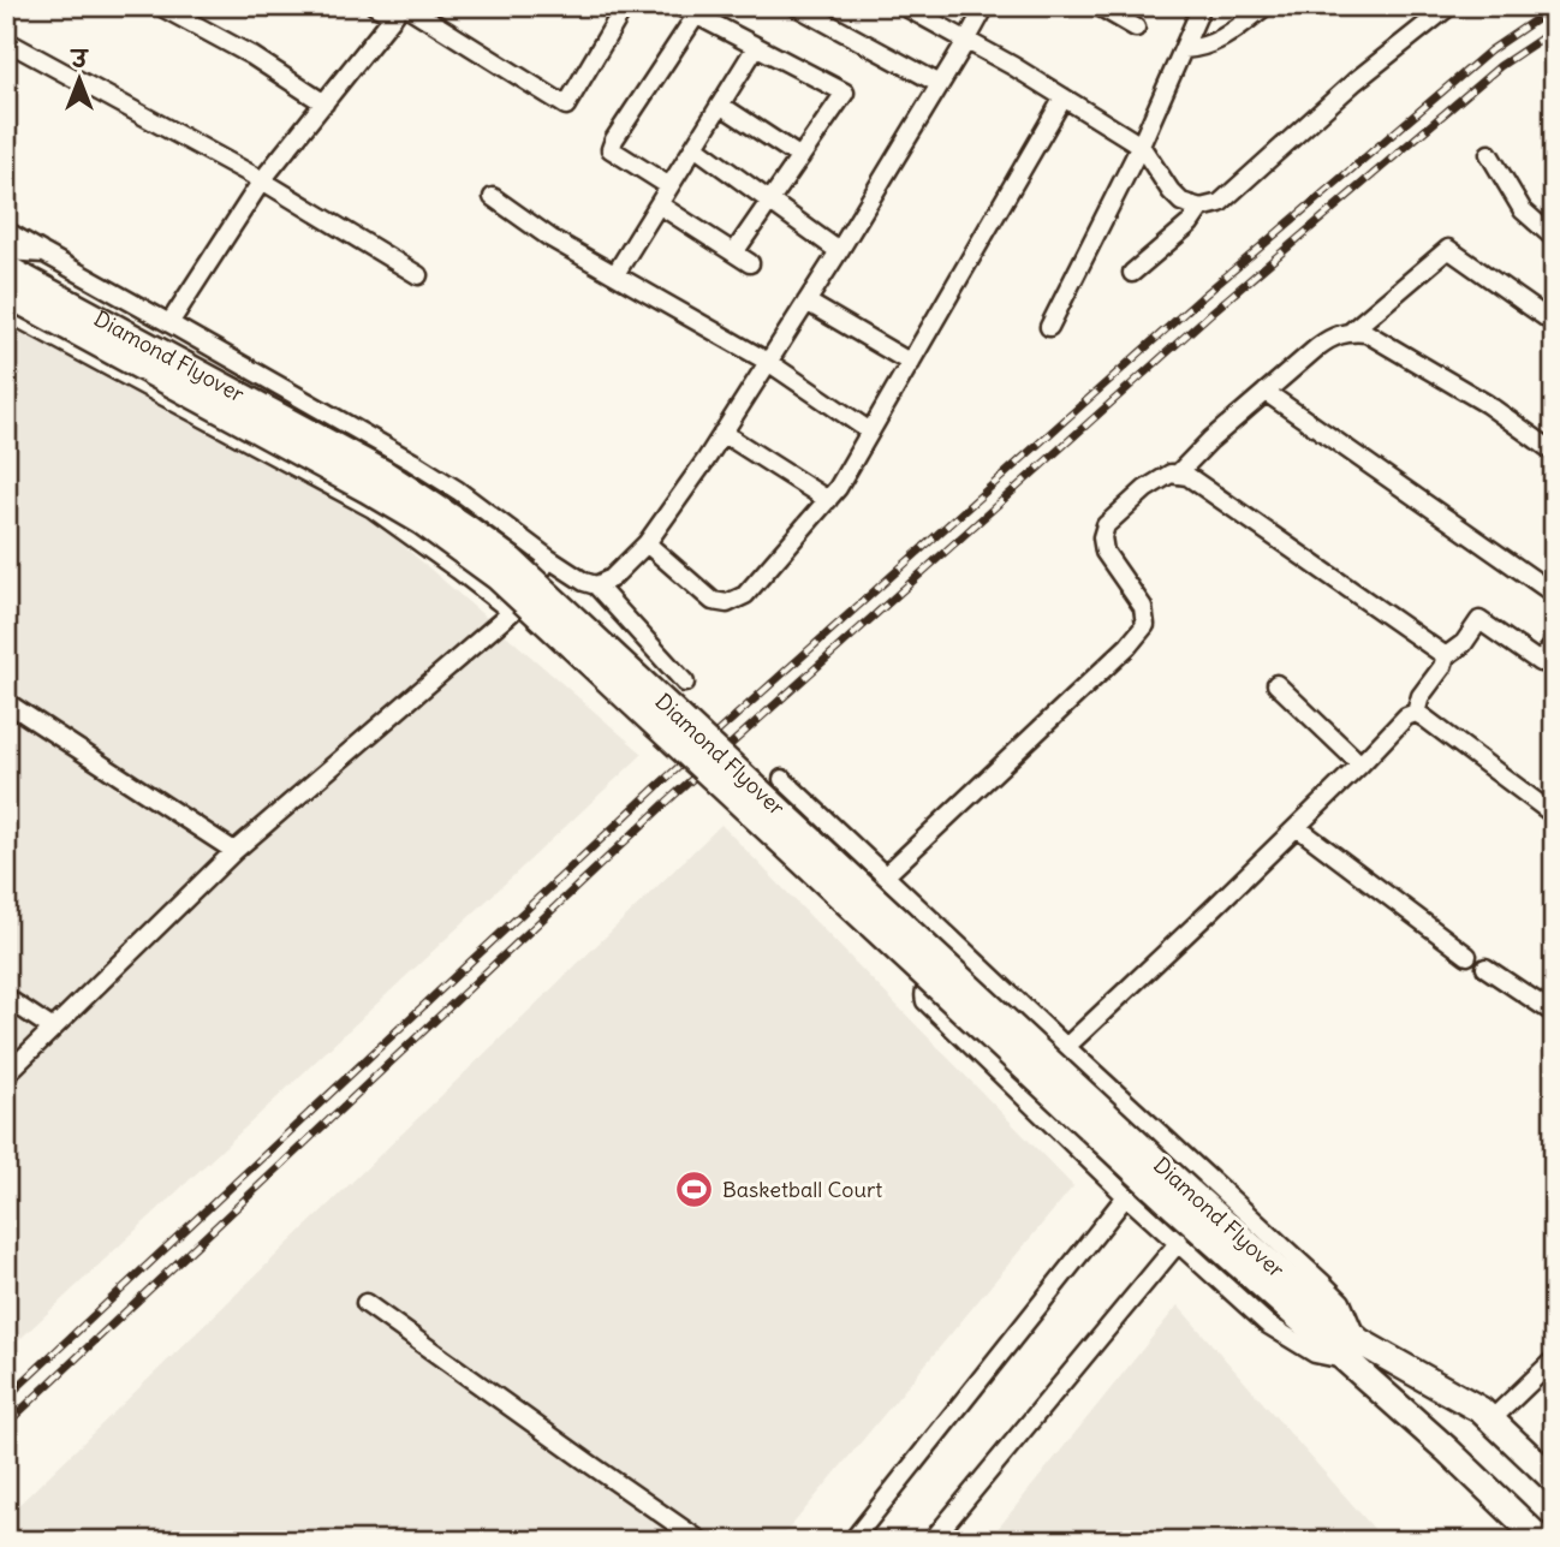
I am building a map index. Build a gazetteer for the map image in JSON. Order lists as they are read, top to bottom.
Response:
{
  "streets": {
    "highway": ["Diamond Flyover"]
  },
  "places": {
    "sports": ["Basketball Court"]
  },
  "north": "top"
}
